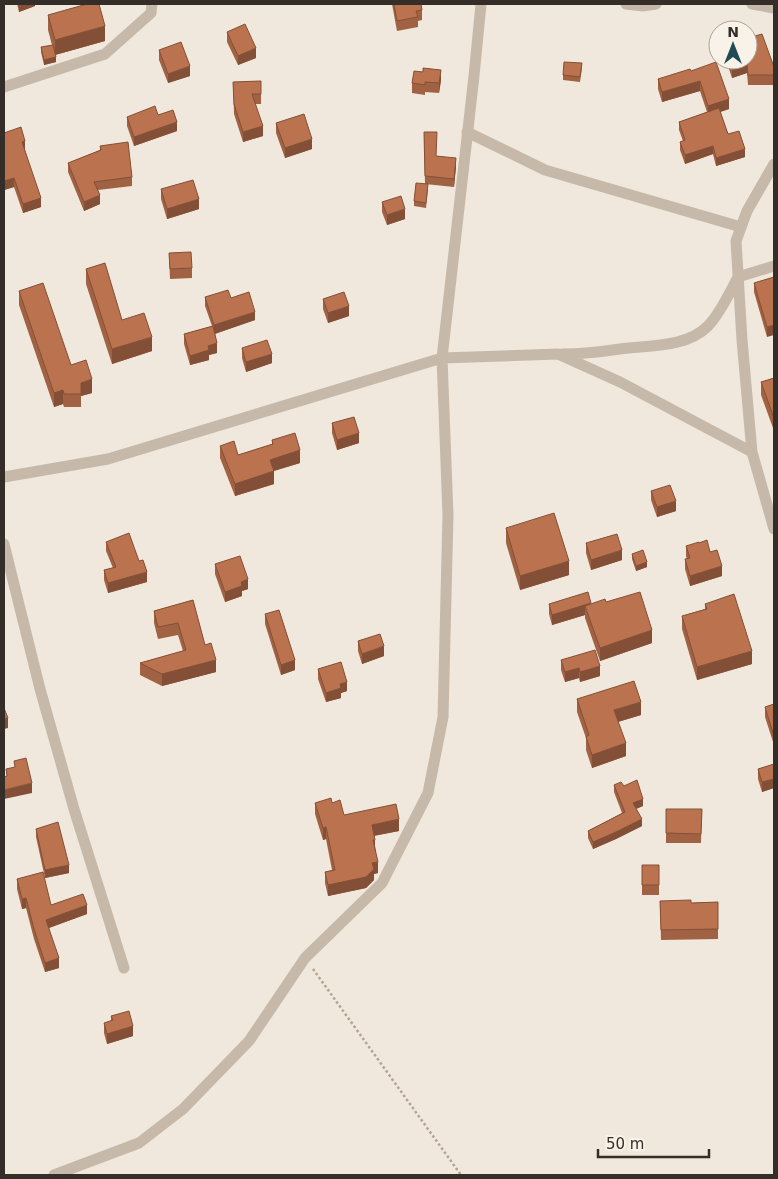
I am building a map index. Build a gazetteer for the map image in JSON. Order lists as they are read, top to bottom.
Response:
{
  "scale_bar": "50 m",
  "north": "top"
}
